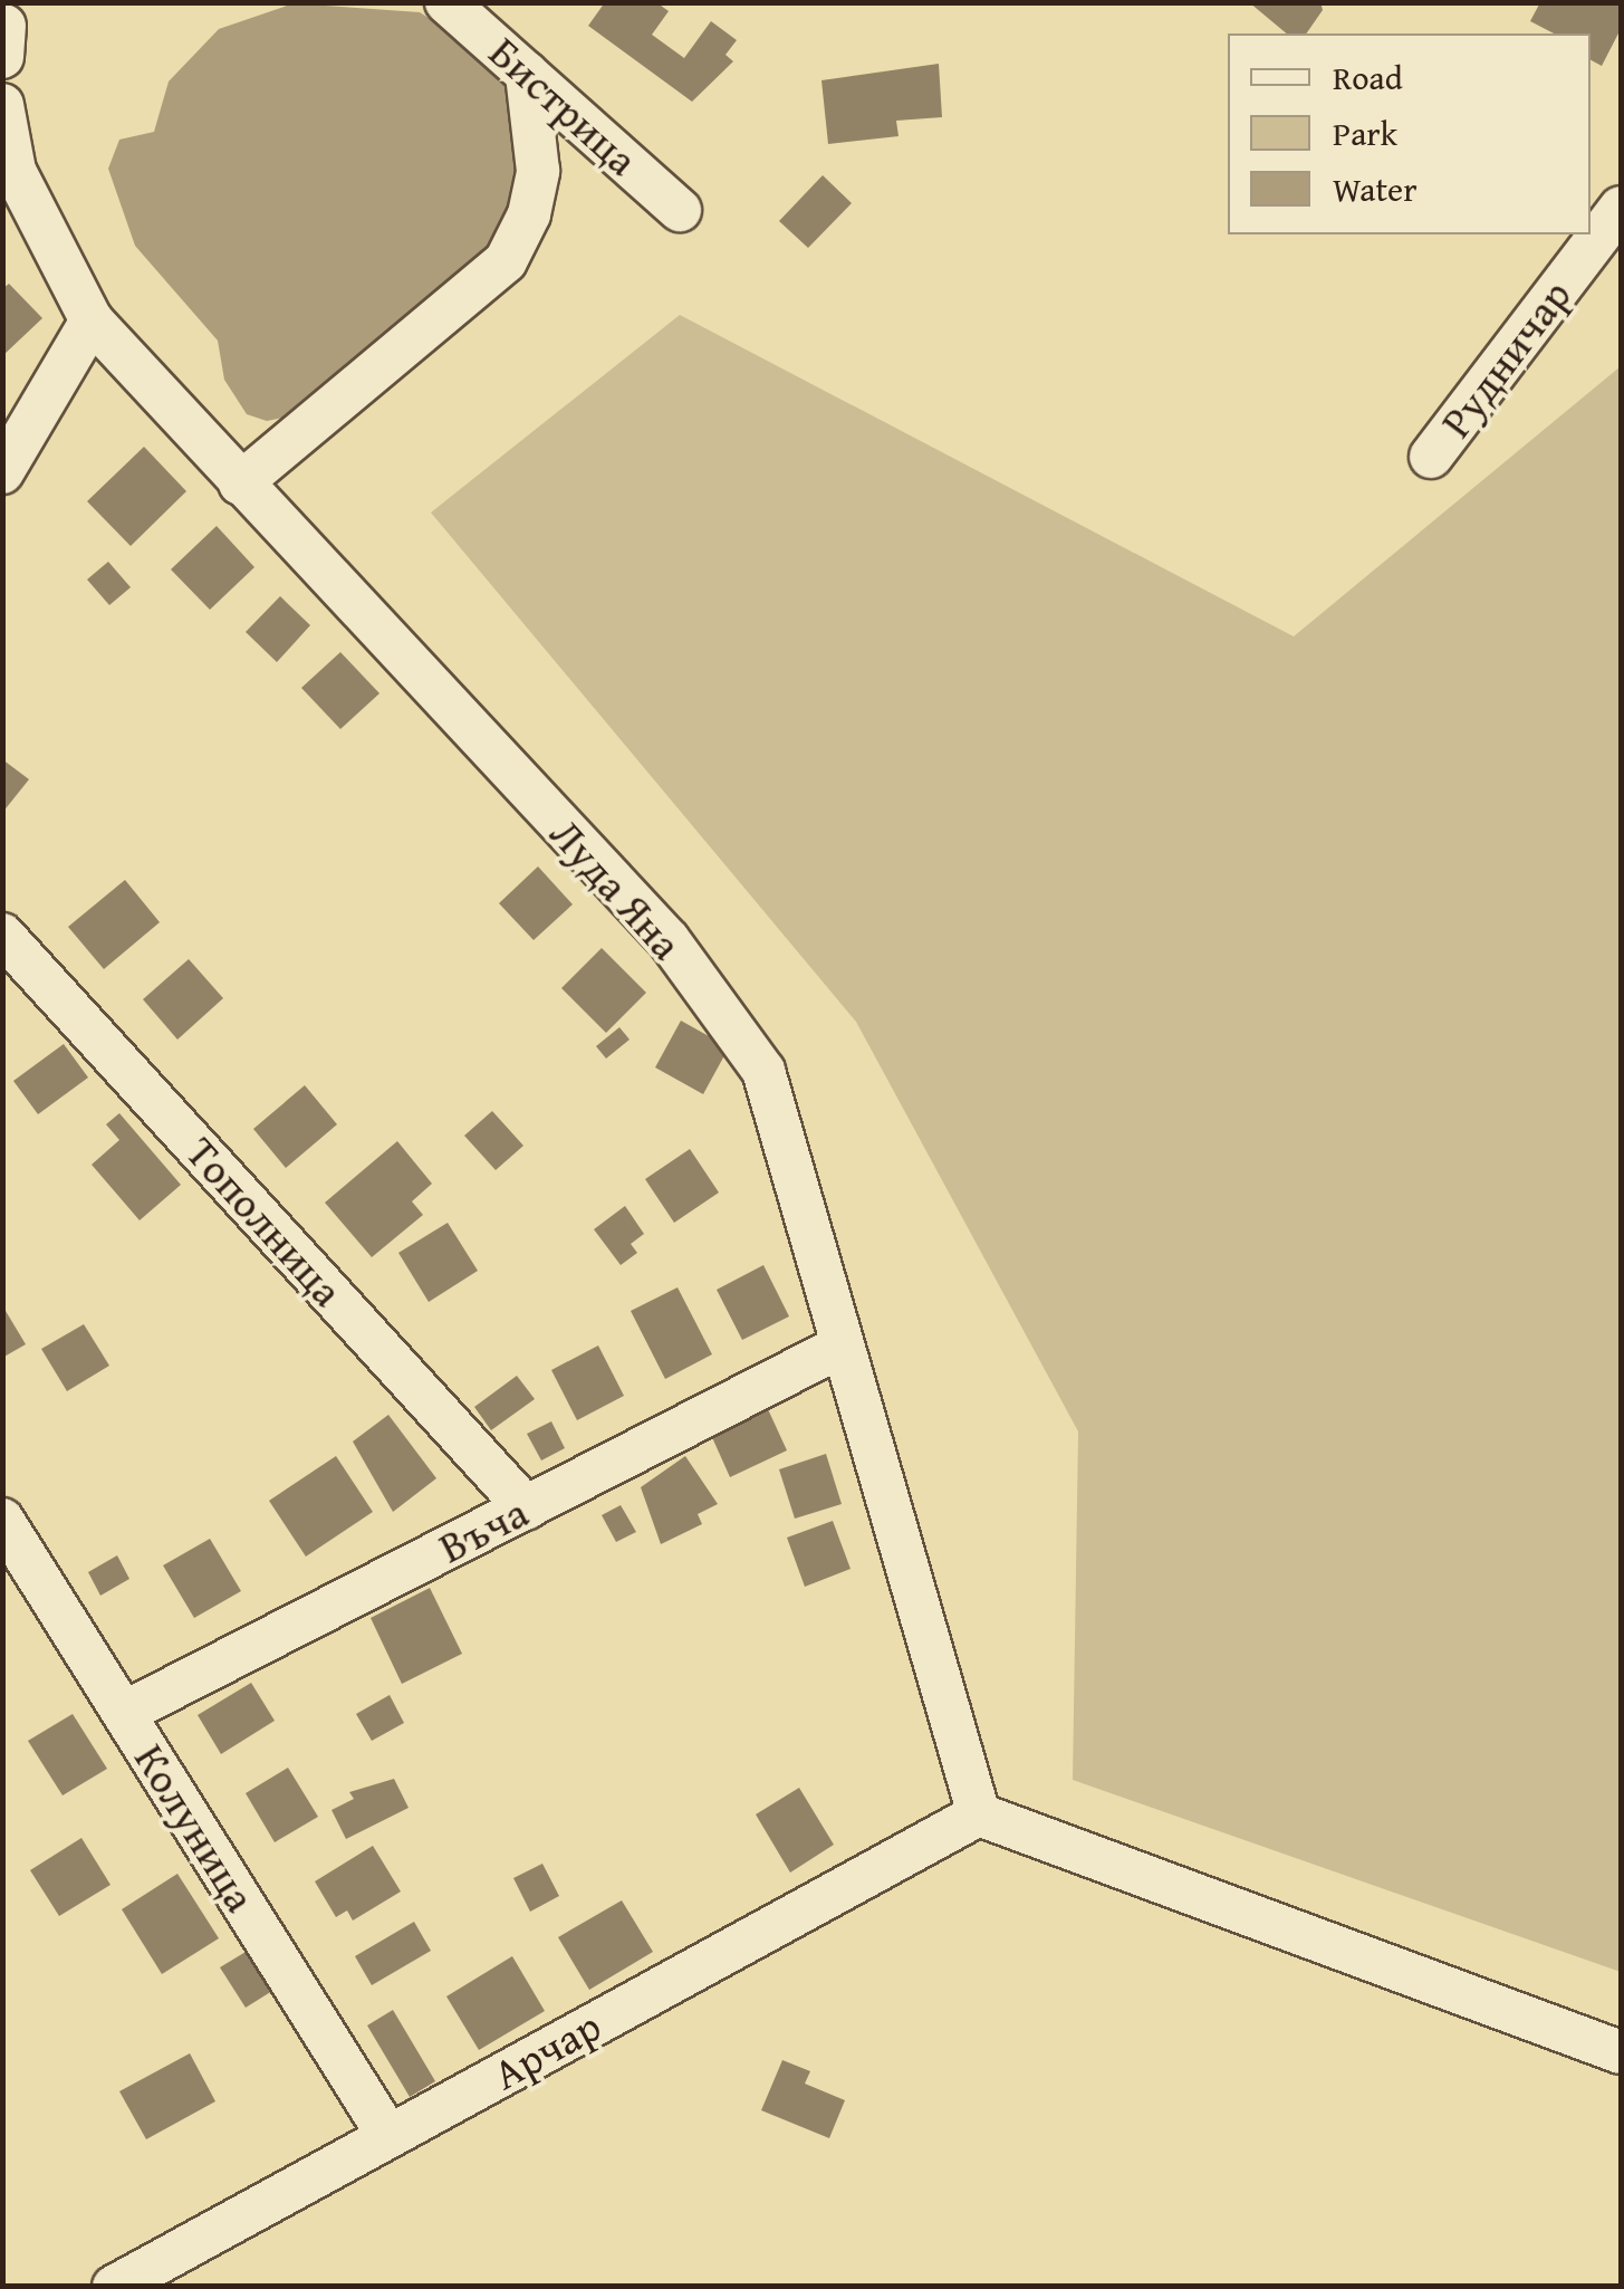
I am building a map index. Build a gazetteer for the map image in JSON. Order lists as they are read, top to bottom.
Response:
{
  "streets": {
    "street": [
      "Бистрица",
      "Рудничар",
      "Луда Яна",
      "Тополница",
      "Въча",
      "Колуница",
      "Арчар"
    ]
  },
  "crossings": [
    ["Луда Яна", "Въча"],
    ["Луда Яна", "Арчар"],
    ["Тополница", "Въча"],
    ["Въча", "Колуница"],
    ["Колуница", "Арчар"]
  ],
  "legend": ["Road", "Park", "Water"]
}
